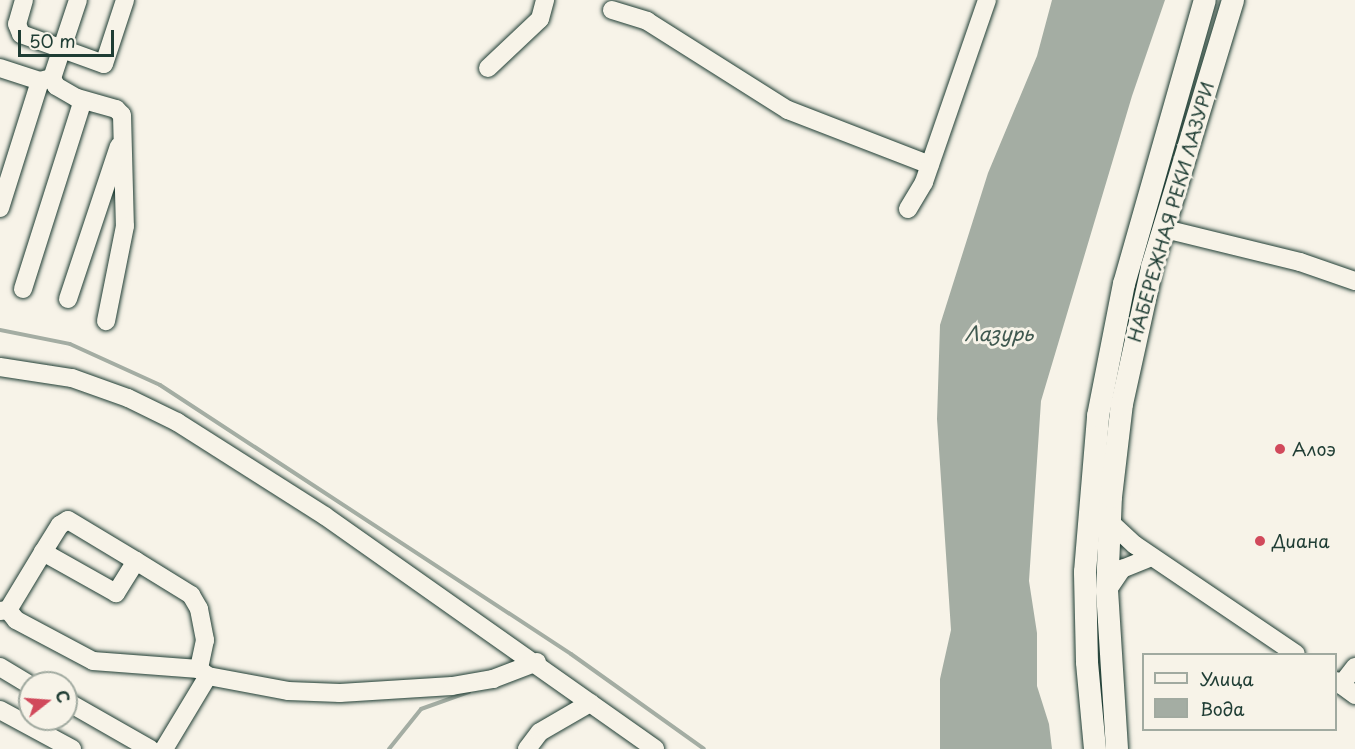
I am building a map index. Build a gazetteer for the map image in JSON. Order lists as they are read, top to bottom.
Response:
{
  "streets": {
    "main road": ["НАБЕРЕЖНАЯ РЕКИ ЛАЗУРИ"]
  },
  "water": ["Лазурь"],
  "places": ["Алоэ", "Диана"],
  "legend": ["Улица", "Вода"],
  "scale_bar": "50 m",
  "north": "right"
}
